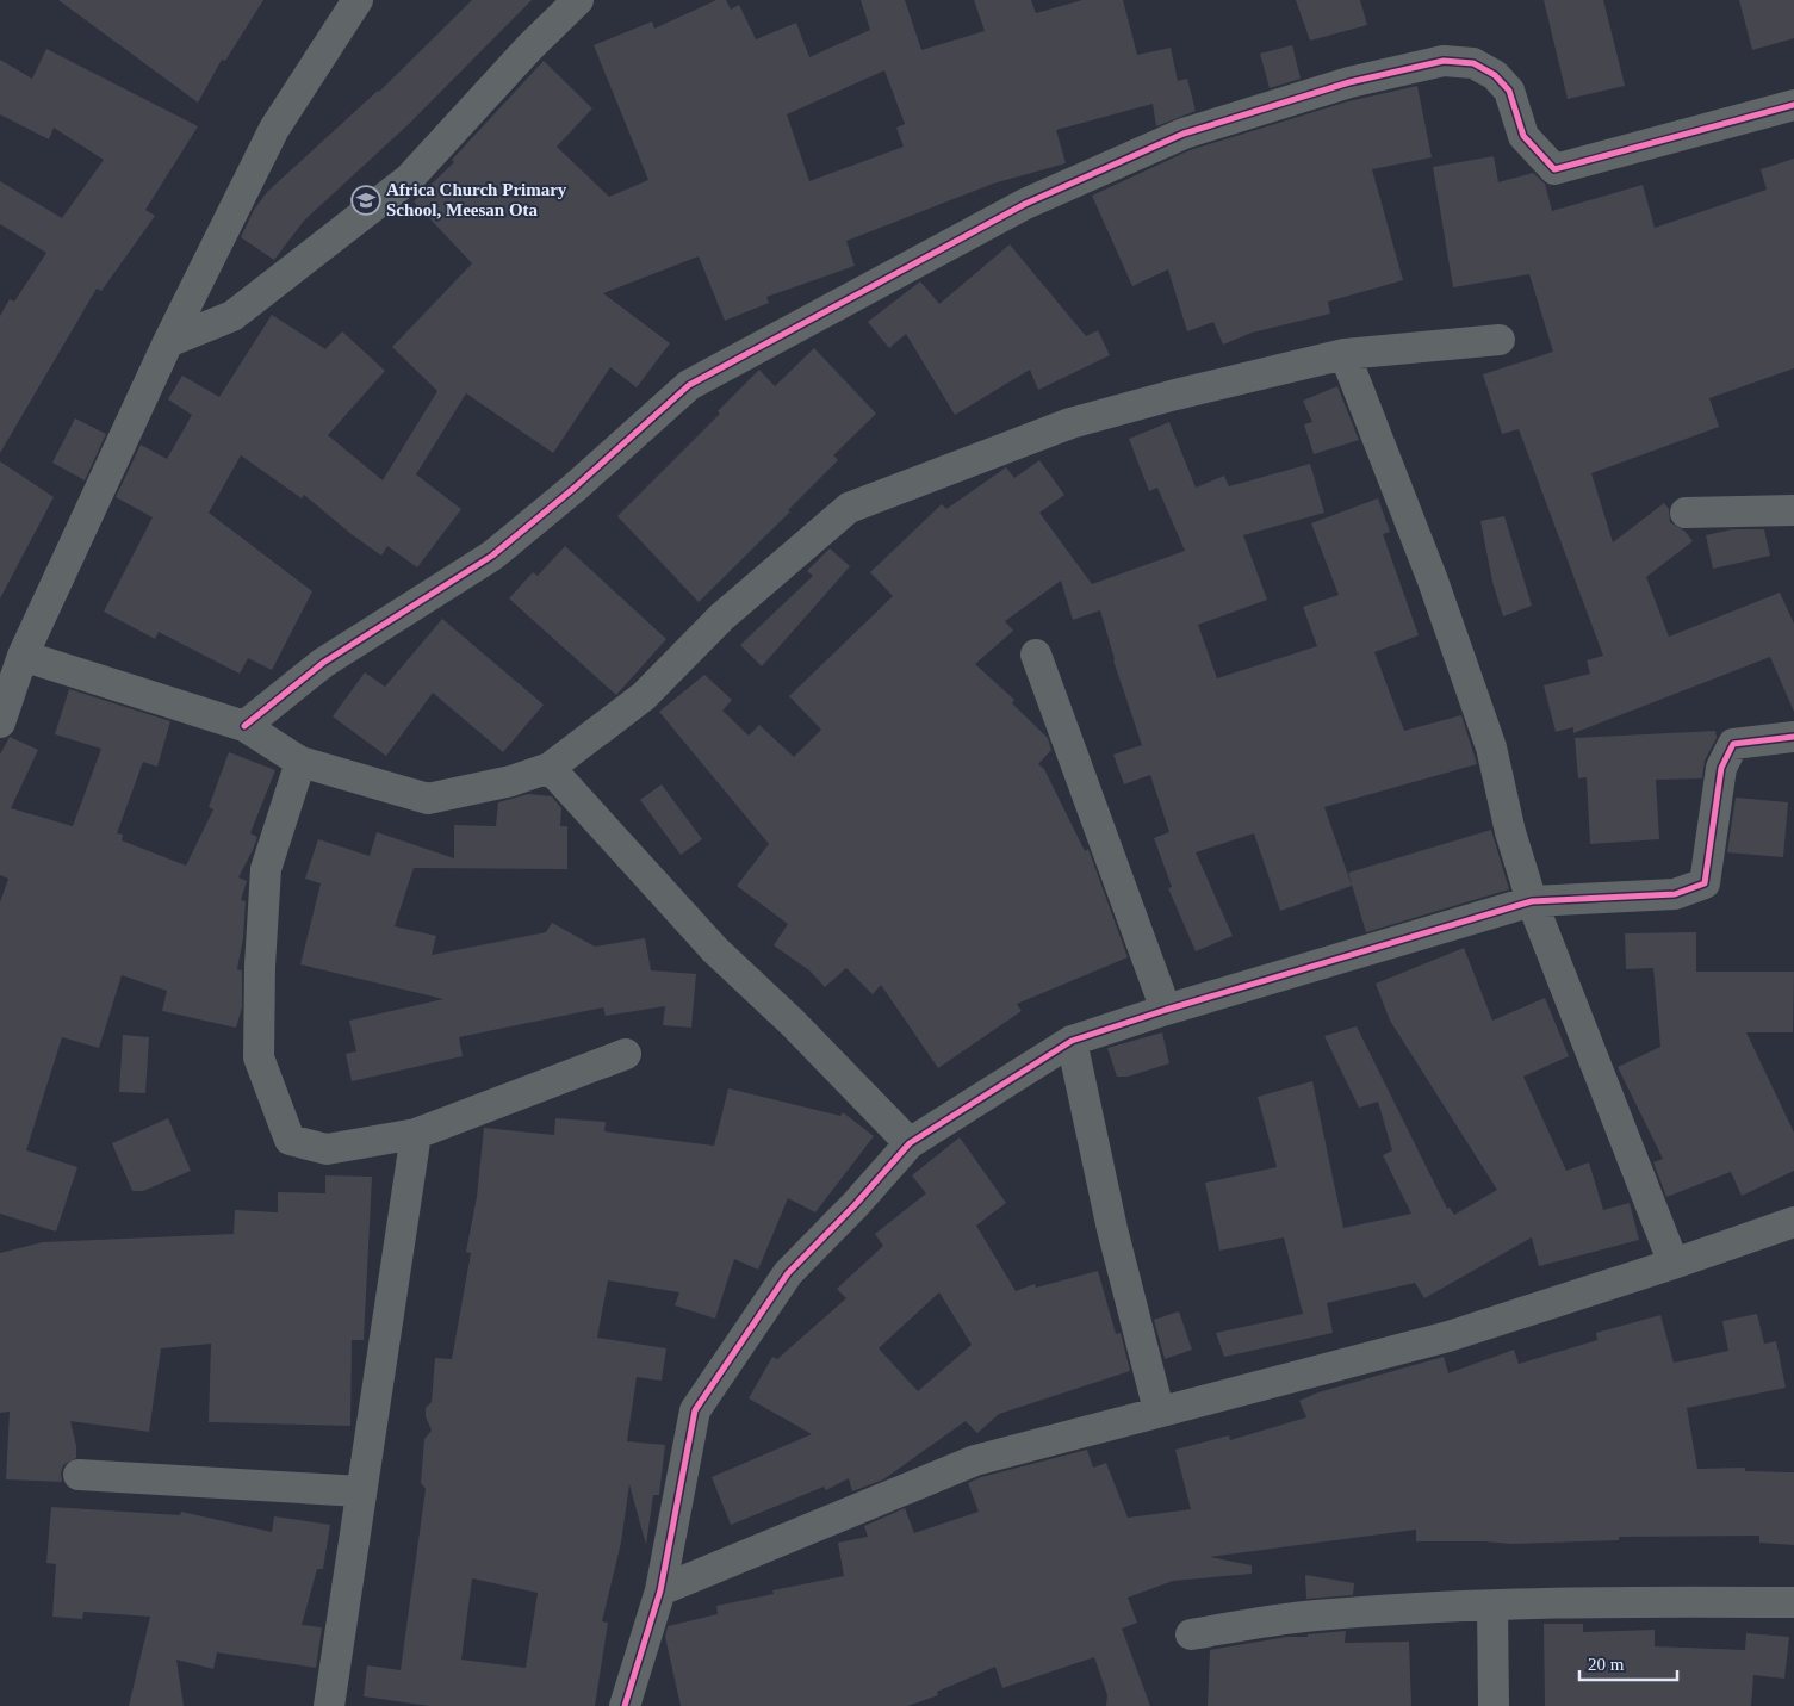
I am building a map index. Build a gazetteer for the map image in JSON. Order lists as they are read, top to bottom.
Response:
{
  "places": {
    "school or university": ["Africa Church Primary School, Meesan Ota"]
  },
  "scale_bar": "20 m"
}
